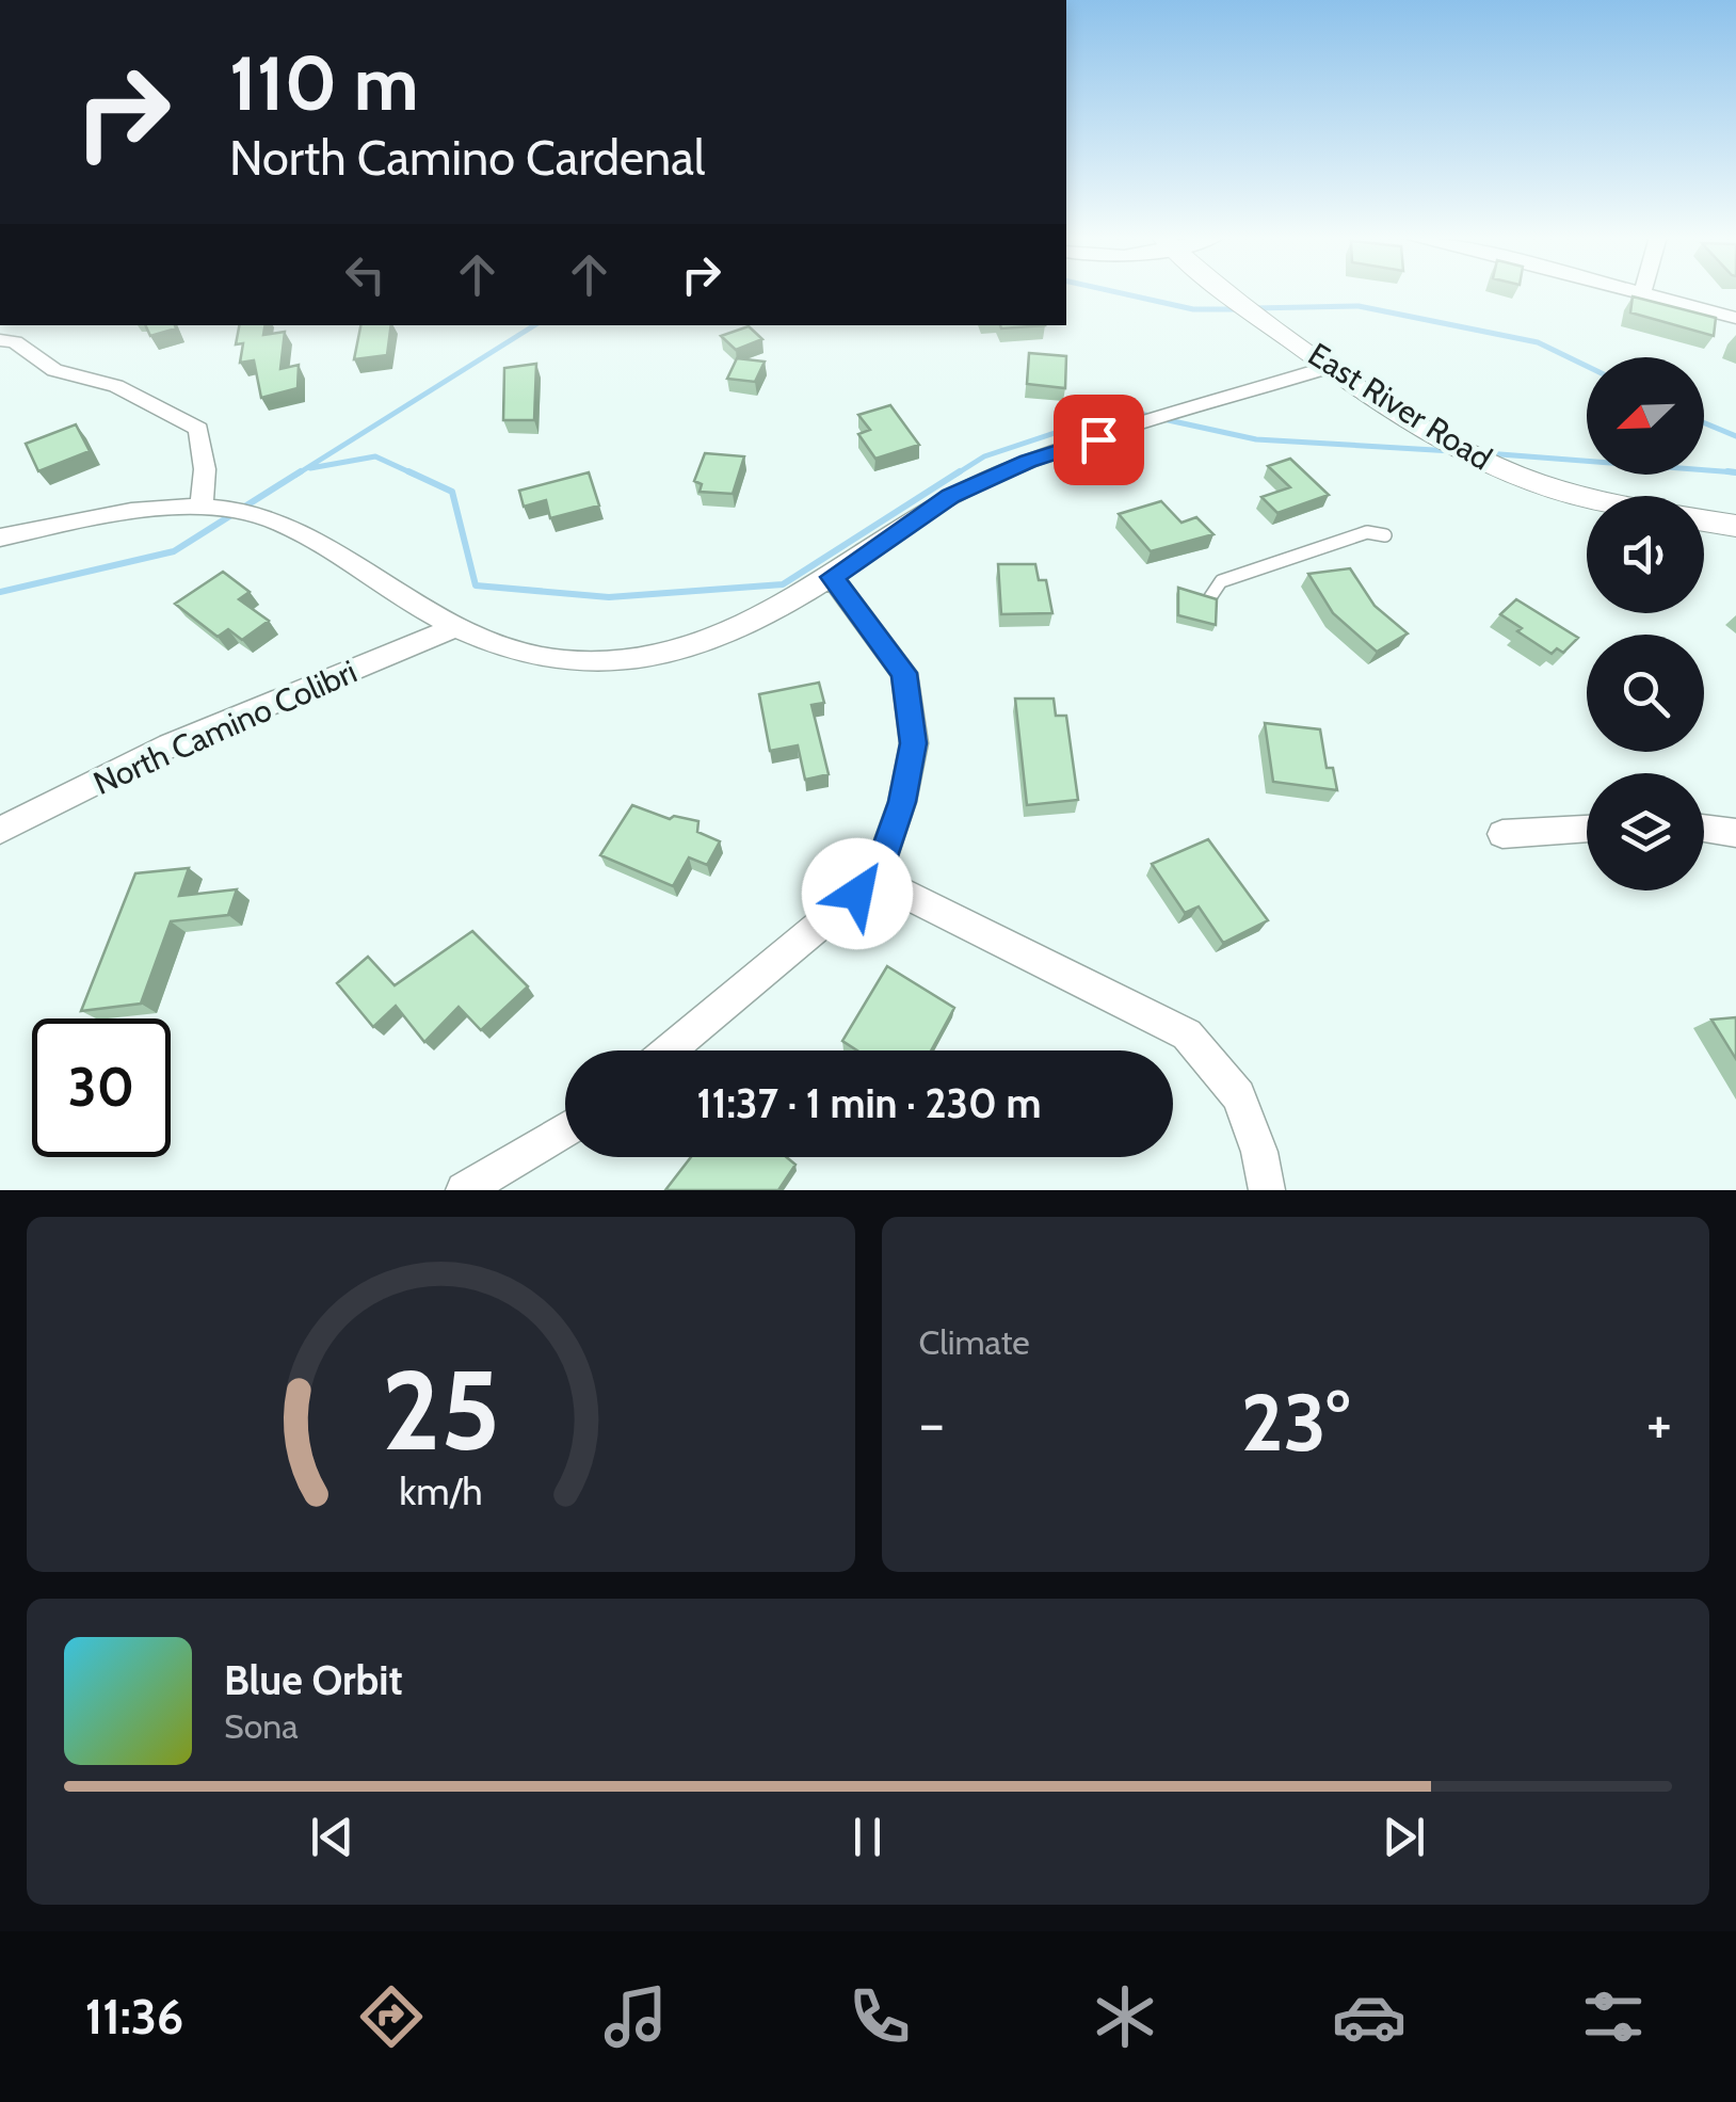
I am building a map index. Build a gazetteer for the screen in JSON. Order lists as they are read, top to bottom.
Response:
{
  "streets": {
    "street": ["East River Road", "North Camino Colibri"]
  },
  "north": "bottom left",
  "page": {
    "turn": ["110 m", "North Camino Cardenal"],
    "limit": "30",
    "trip": "11:37 · 1 min · 230 m",
    "tile": "Climate",
    "heat": ["−", "23°", "+"],
    "song": ["Blue Orbit", "Sona"],
    "tabs": "11:36",
    "gauge": ["25", "km/h"]
  }
}
